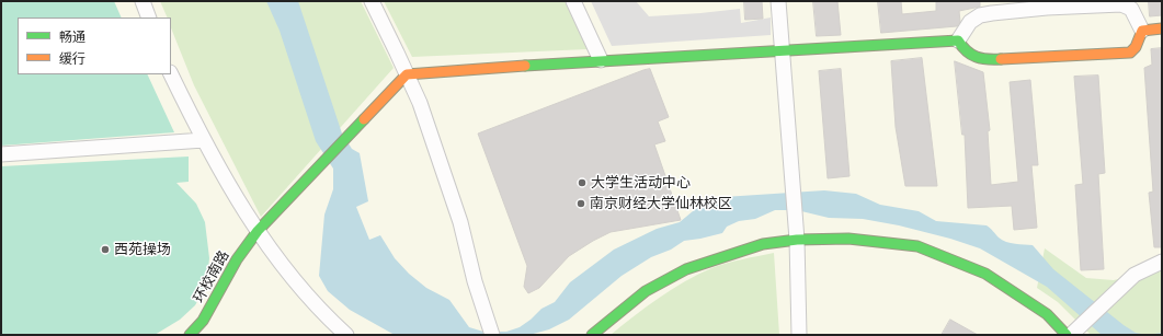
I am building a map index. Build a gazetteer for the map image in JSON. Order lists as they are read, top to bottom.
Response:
{
  "streets": {
    "street": ["环校南路"]
  },
  "places": ["大学生活动中心", "南京财经大学仙林校区", "西苑操场"],
  "legend": ["畅通", "缓行"]
}
